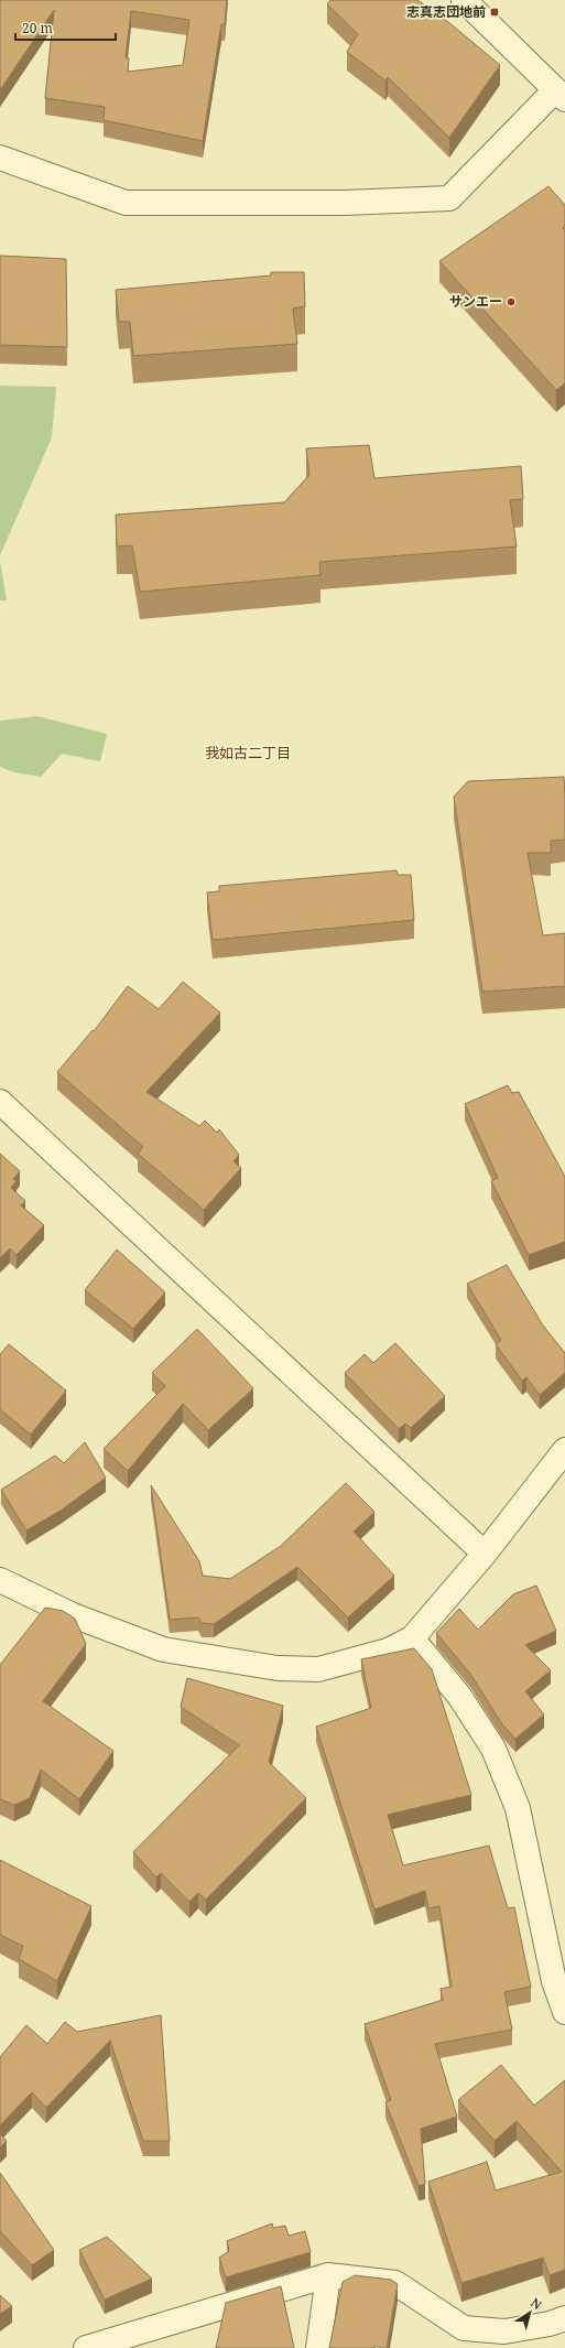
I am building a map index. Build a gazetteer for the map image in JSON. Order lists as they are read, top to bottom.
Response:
{
  "districts": ["我如古二丁目"],
  "places": {
    "transit": ["志真志団地前"],
    "other": ["サンエー"]
  },
  "scale_bar": "20 m",
  "north": "top right"
}
